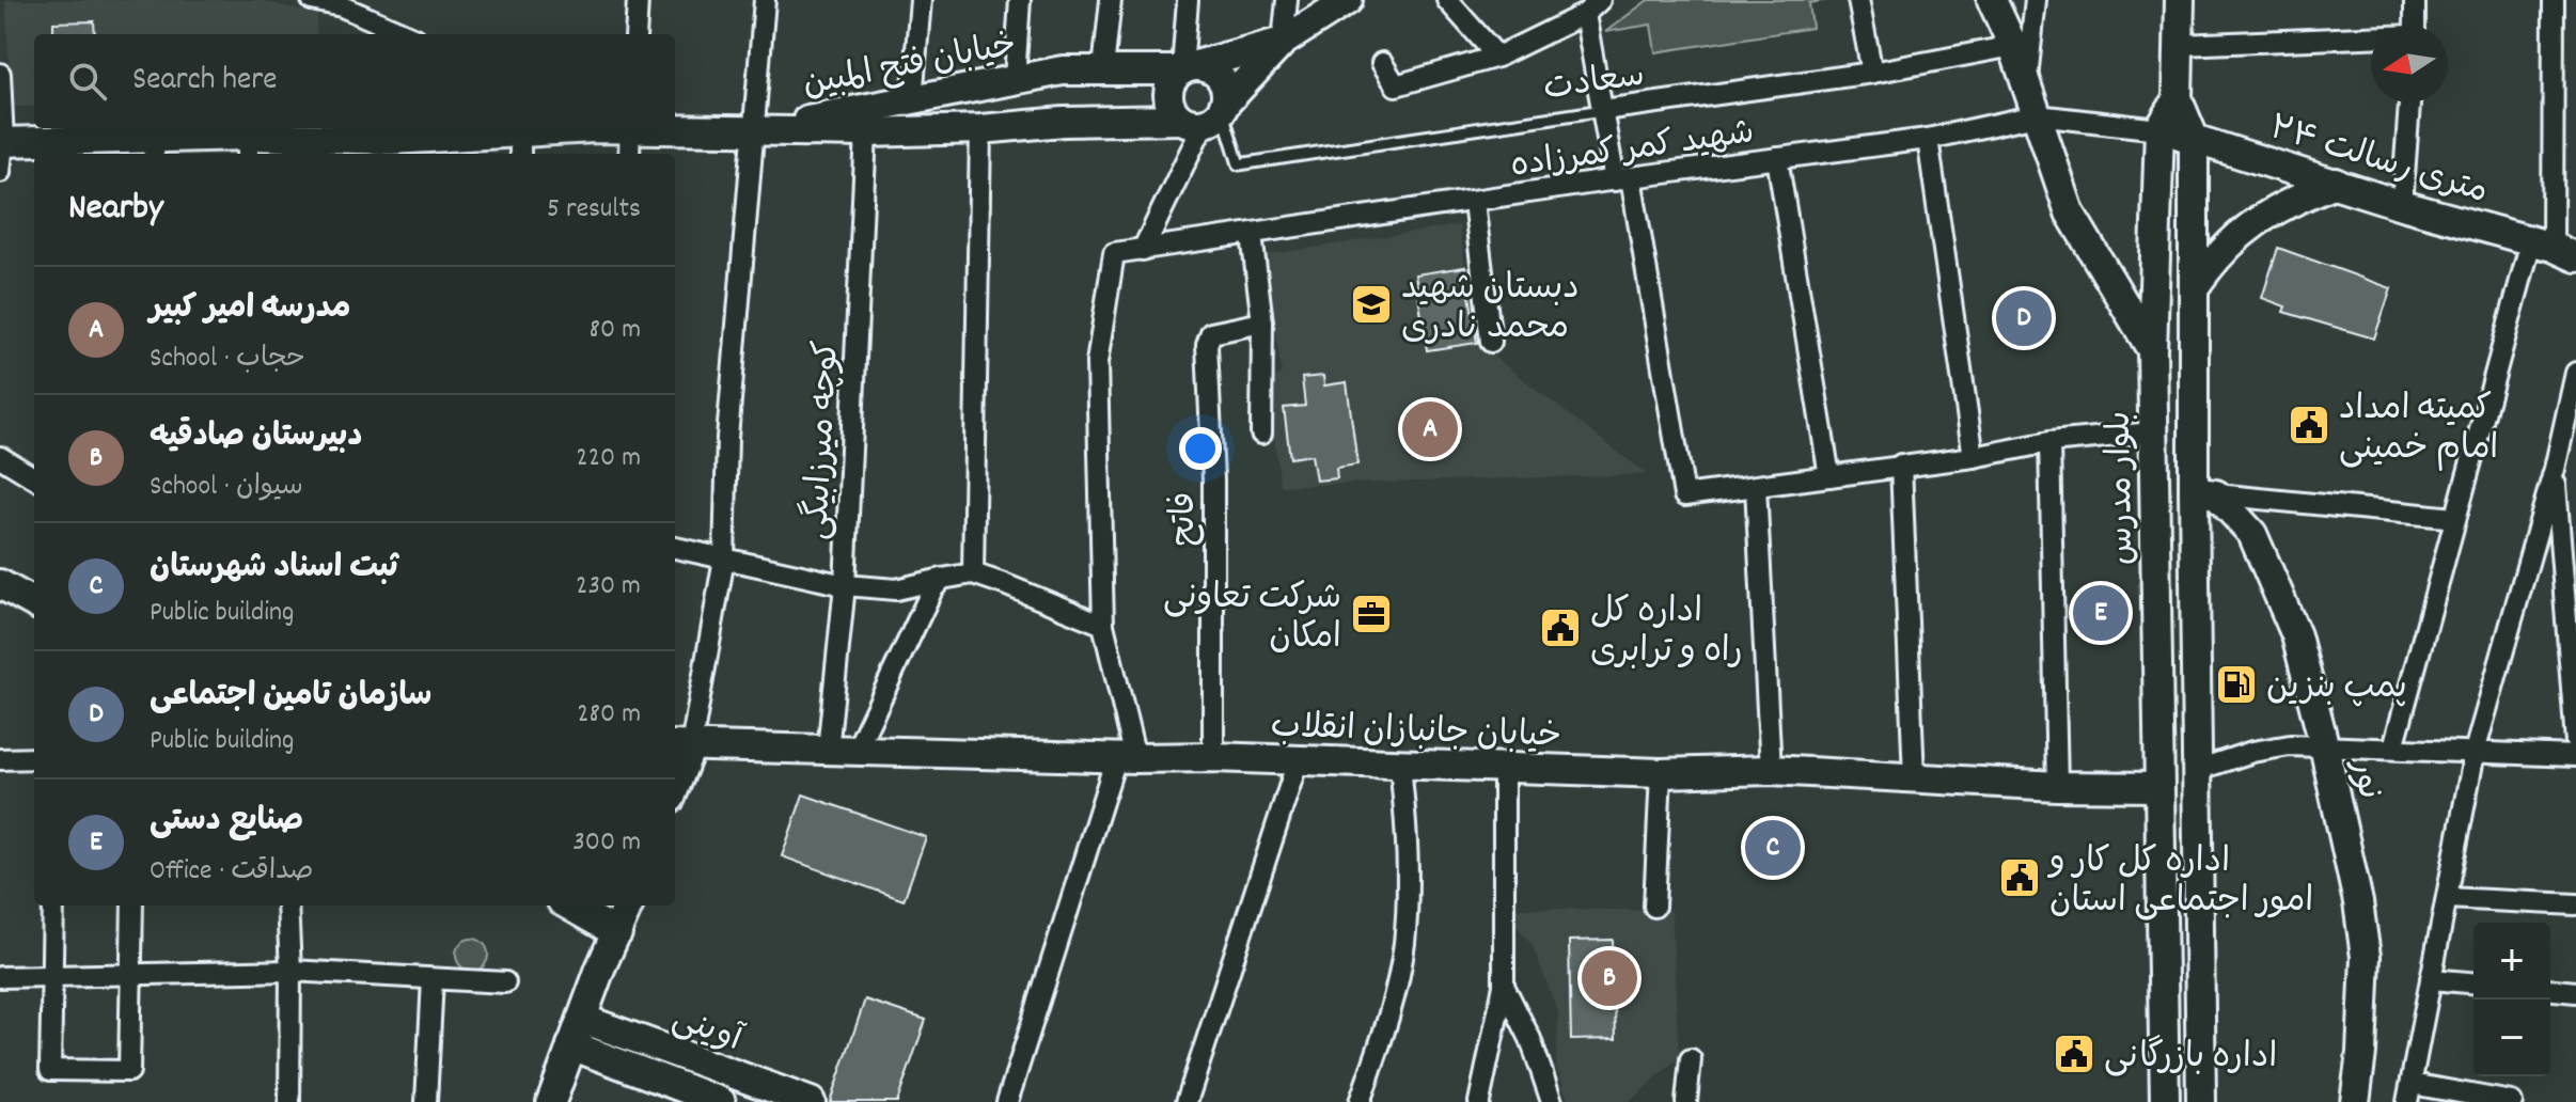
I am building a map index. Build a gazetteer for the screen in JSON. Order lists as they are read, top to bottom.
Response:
{
  "streets": {
    "street": [
      "خیابان فتح المبین",
      "سعادت",
      "شهید کمر کمرزاده",
      "۲۴ متری رسالت",
      "کوچه میرزابیگی",
      "بلوار مدرس",
      "فاتح",
      "خیابان جانبازان انقلاب",
      "نور",
      "آوینی"
    ]
  },
  "crossings": [
    ["خیابان فتح المبین", "سعادت"],
    ["خیابان فتح المبین", "کوچه میرزابیگی"],
    ["شهید کمر کمرزاده", "۲۴ متری رسالت"],
    ["شهید کمر کمرزاده", "بلوار مدرس"],
    ["۲۴ متری رسالت", "بلوار مدرس"],
    ["کوچه میرزابیگی", "خیابان جانبازان انقلاب"],
    ["بلوار مدرس", "خیابان جانبازان انقلاب"],
    ["فاتح", "خیابان جانبازان انقلاب"]
  ],
  "places": {
    "school or university": ["دبستان شهید محمد نادری"],
    "public building": [
      "کمیته امداد امام خمینی",
      "اداره کل راه و ترابری",
      "اداره کل کار و امور اجتماعی استان",
      "اداره بازرگانی"
    ],
    "office": ["شرکت تعاونی امکان"],
    "fuel station": ["پمپ بنزین"]
  },
  "north": "left",
  "page": {
    "search": "Search here",
    "heading": ["Nearby", "5 results"],
    "list": [
      {
        "mark": "A",
        "name": "مدرسه امیر کبیر",
        "note": "School · حجاب",
        "value": "80 m"
      },
      {
        "mark": "B",
        "name": "دبیرستان صادقیه",
        "note": "School · سیوان",
        "value": "220 m"
      },
      {
        "mark": "C",
        "name": "ثبت اسناد شهرستان",
        "note": "Public building",
        "value": "230 m"
      },
      {
        "mark": "D",
        "name": "سازمان تامین اجتماعی",
        "note": "Public building",
        "value": "280 m"
      },
      {
        "mark": "E",
        "name": "صنایع دستی",
        "note": "Office · صداقت",
        "value": "300 m"
      }
    ],
    "pins": [
      "D",
      "A",
      "E",
      "C",
      "B"
    ],
    "map_buttons": ["+", "−"]
  }
}
